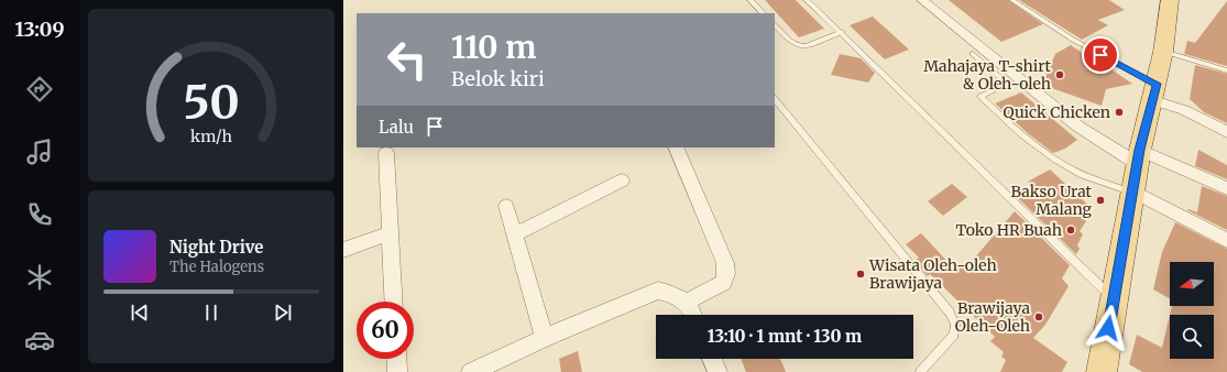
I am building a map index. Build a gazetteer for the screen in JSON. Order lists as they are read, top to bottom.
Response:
{
  "places": [
    "Mahajaya T-shirt & Oleh-oleh",
    "Quick Chicken",
    "Bakso Urat Malang",
    "Toko HR Buah",
    "Wisata Oleh-oleh Brawijaya",
    "Brawijaya Oleh-Oleh"
  ],
  "north": "left",
  "page": {
    "tabs": "13:09",
    "turn": ["110 m", "Belok kiri"],
    "then": "Lalu",
    "song": ["Night Drive", "The Halogens"],
    "limit": "60",
    "trip": "13:10 · 1 mnt · 130 m",
    "gauge": ["50", "km/h"]
  }
}
